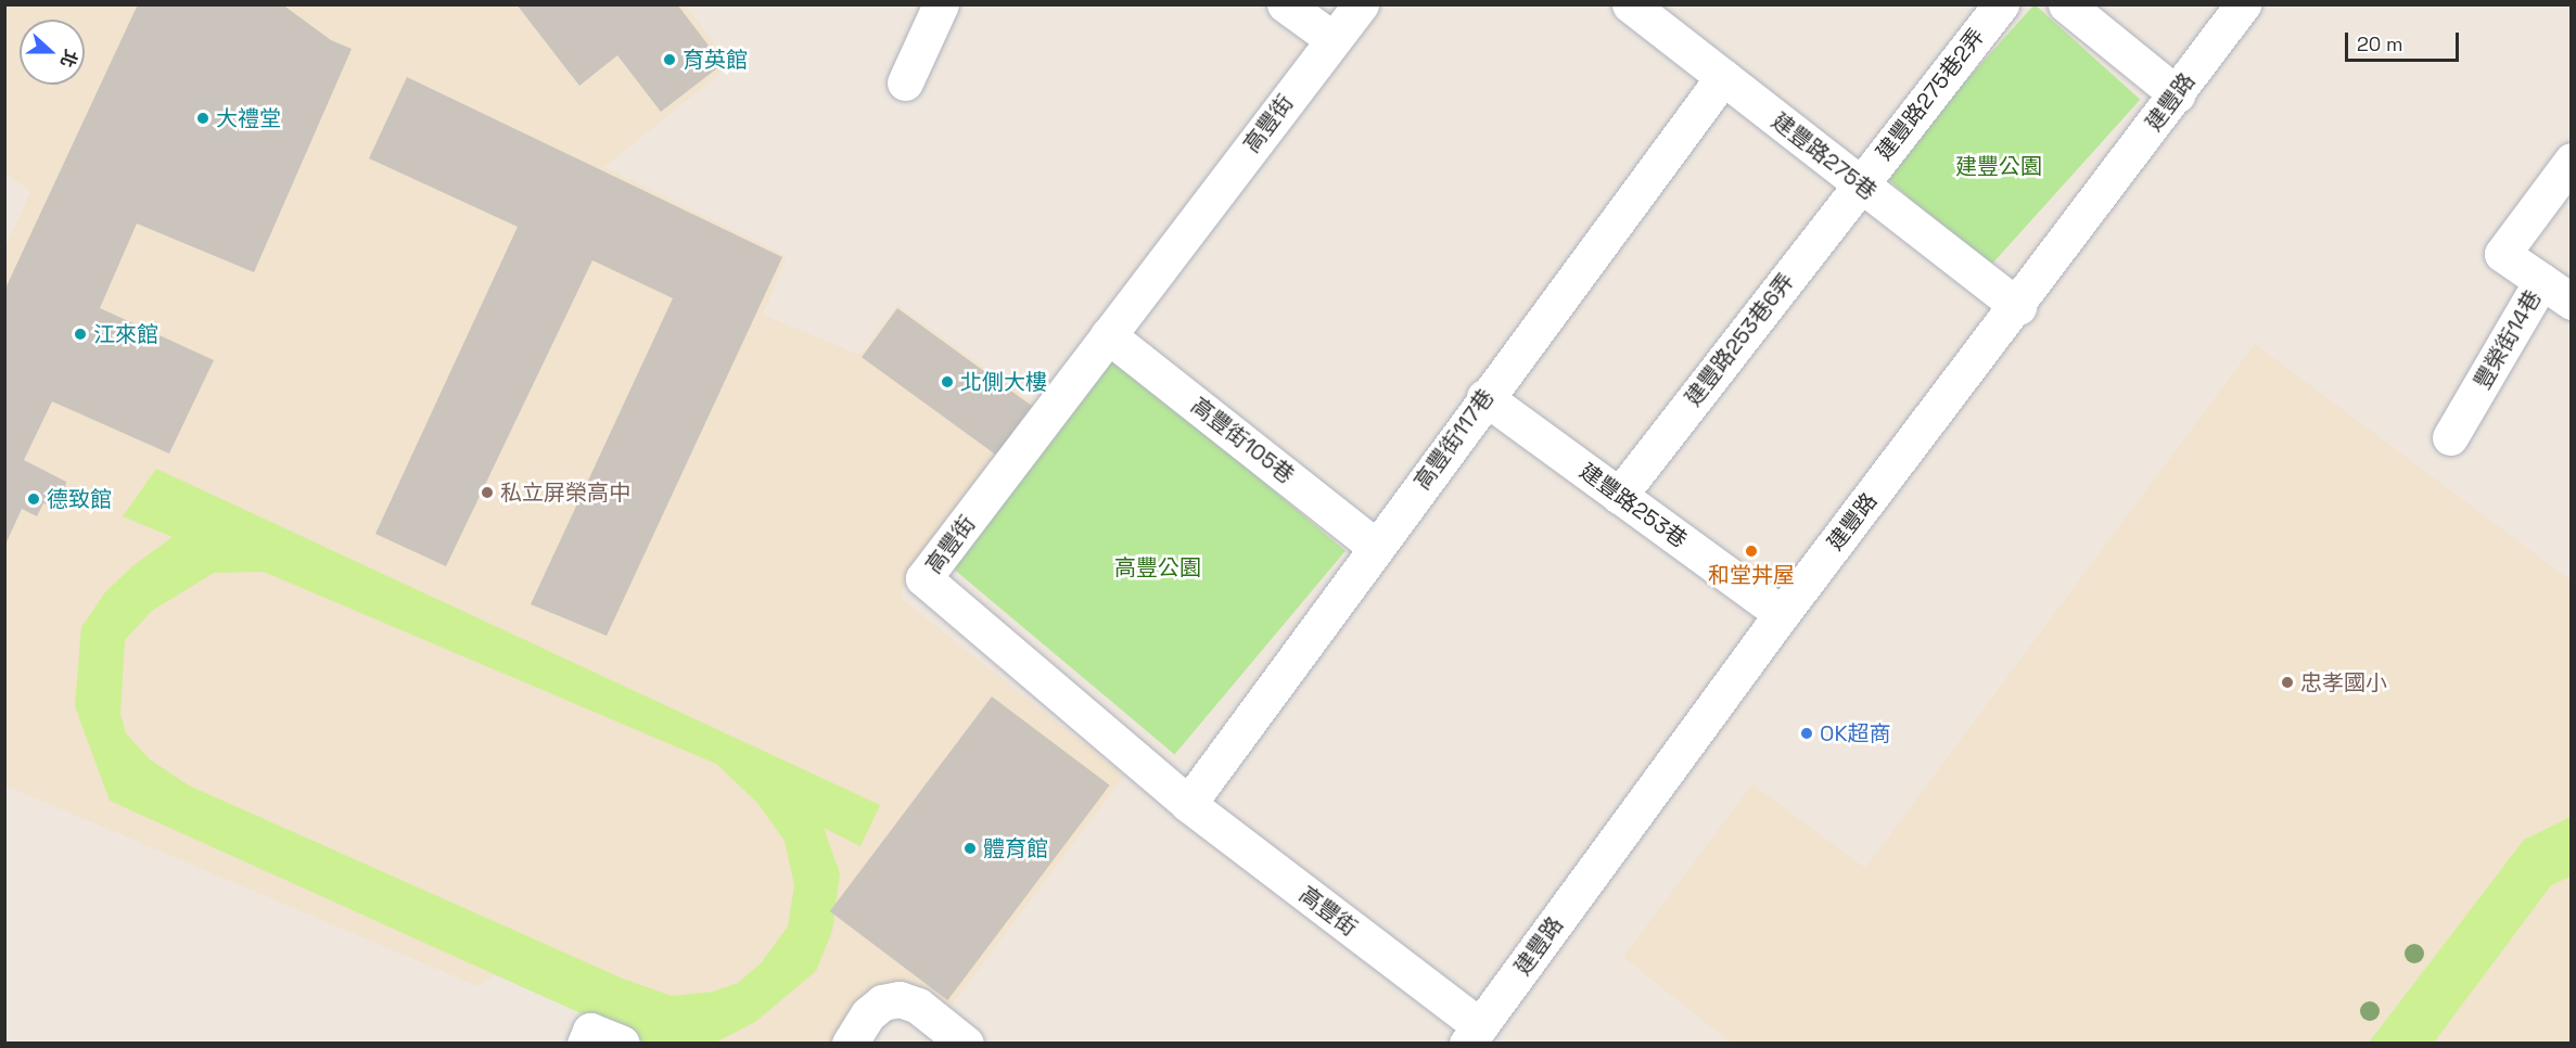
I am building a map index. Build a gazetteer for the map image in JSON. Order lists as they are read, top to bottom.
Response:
{
  "streets": {
    "street": [
      "建豐路275巷2弄",
      "建豐路",
      "高豐街",
      "建豐路275巷",
      "建豐路253巷6弄",
      "豐榮街14巷",
      "高豐街117巷",
      "高豐街105巷",
      "建豐路253巷"
    ]
  },
  "crossings": [
    ["建豐路275巷2弄", "建豐路275巷"],
    ["建豐路275巷2弄", "建豐路253巷6弄"],
    ["建豐路", "高豐街"],
    ["建豐路", "建豐路275巷"],
    ["建豐路", "建豐路253巷"],
    ["高豐街", "高豐街117巷"],
    ["高豐街", "高豐街105巷"],
    ["建豐路275巷", "建豐路253巷6弄"],
    ["建豐路275巷", "高豐街117巷"],
    ["建豐路253巷6弄", "建豐路253巷"],
    ["高豐街117巷", "高豐街105巷"],
    ["高豐街117巷", "建豐路253巷"]
  ],
  "parks": ["建豐公園", "高豐公園"],
  "places": [
    "育英館",
    "大禮堂",
    "江來館",
    "北側大樓",
    "私立屏榮高中",
    "德致館",
    "和堂丼屋",
    "忠孝國小",
    "OK超商",
    "體育館"
  ],
  "scale_bar": "20 m",
  "north": "right"
}
